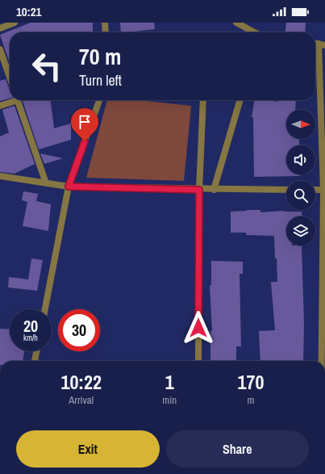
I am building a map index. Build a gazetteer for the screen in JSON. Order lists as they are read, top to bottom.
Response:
{
  "north": "right",
  "page": {
    "status": "10:21",
    "turn": ["70 m", "Turn left"],
    "speed": "20 km/h",
    "limit": "30",
    "eta": [
      "10:22",
      "Arrival",
      "1",
      "min",
      "170",
      "m"
    ],
    "buttons": ["Exit", "Share"]
  }
}
